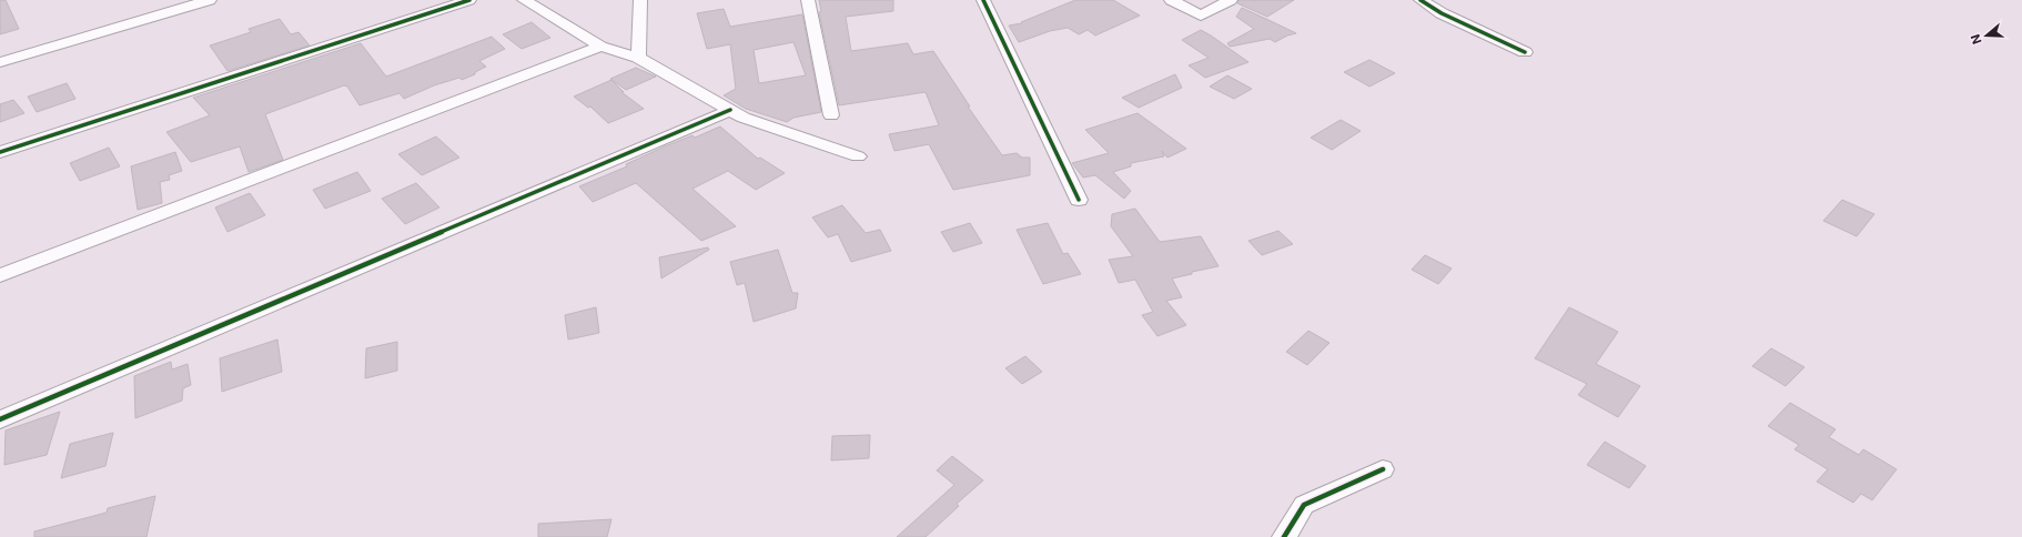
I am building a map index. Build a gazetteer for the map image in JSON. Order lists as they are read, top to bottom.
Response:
{
  "north": "left"
}
